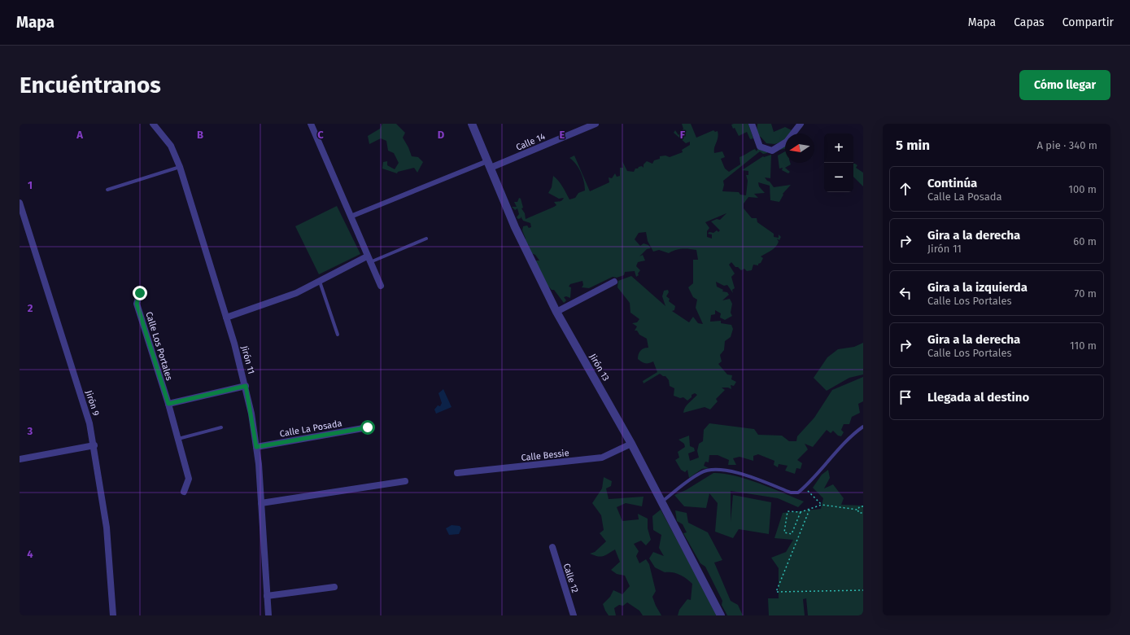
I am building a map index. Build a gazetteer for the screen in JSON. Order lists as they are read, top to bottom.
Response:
{
  "streets": {
    "street": [
      "Calle 14",
      "Calle Los Portales",
      "Jirón 11",
      "Jirón 13",
      "Jirón 9",
      "Calle La Posada",
      "Calle Bessie",
      "Calle 12"
    ]
  },
  "crossings": [
    ["Calle 14", "Jirón 13"],
    ["Jirón 11", "Calle La Posada"],
    ["Jirón 13", "Calle Bessie"]
  ],
  "north": "left",
  "page": {
    "header": "Mapa",
    "nav": ["Mapa", "Capas", "Compartir"],
    "buttons": "Cómo llegar",
    "title": "Encuéntranos",
    "heading": ["5 min", "A pie · 340 m"],
    "map_buttons": ["+", "−"],
    "list": [
      ["Continúa", "Calle La Posada", "100 m"],
      ["Gira a la derecha", "Jirón 11", "60 m"],
      ["Gira a la izquierda", "Calle Los Portales", "70 m"],
      ["Gira a la derecha", "Calle Los Portales", "110 m"],
      "Llegada al destino"
    ]
  },
  "grid": {
    "columns": [
      "A",
      "B",
      "C",
      "D",
      "E",
      "F"
    ],
    "rows": [
      "1",
      "2",
      "3",
      "4"
    ]
  }
}
